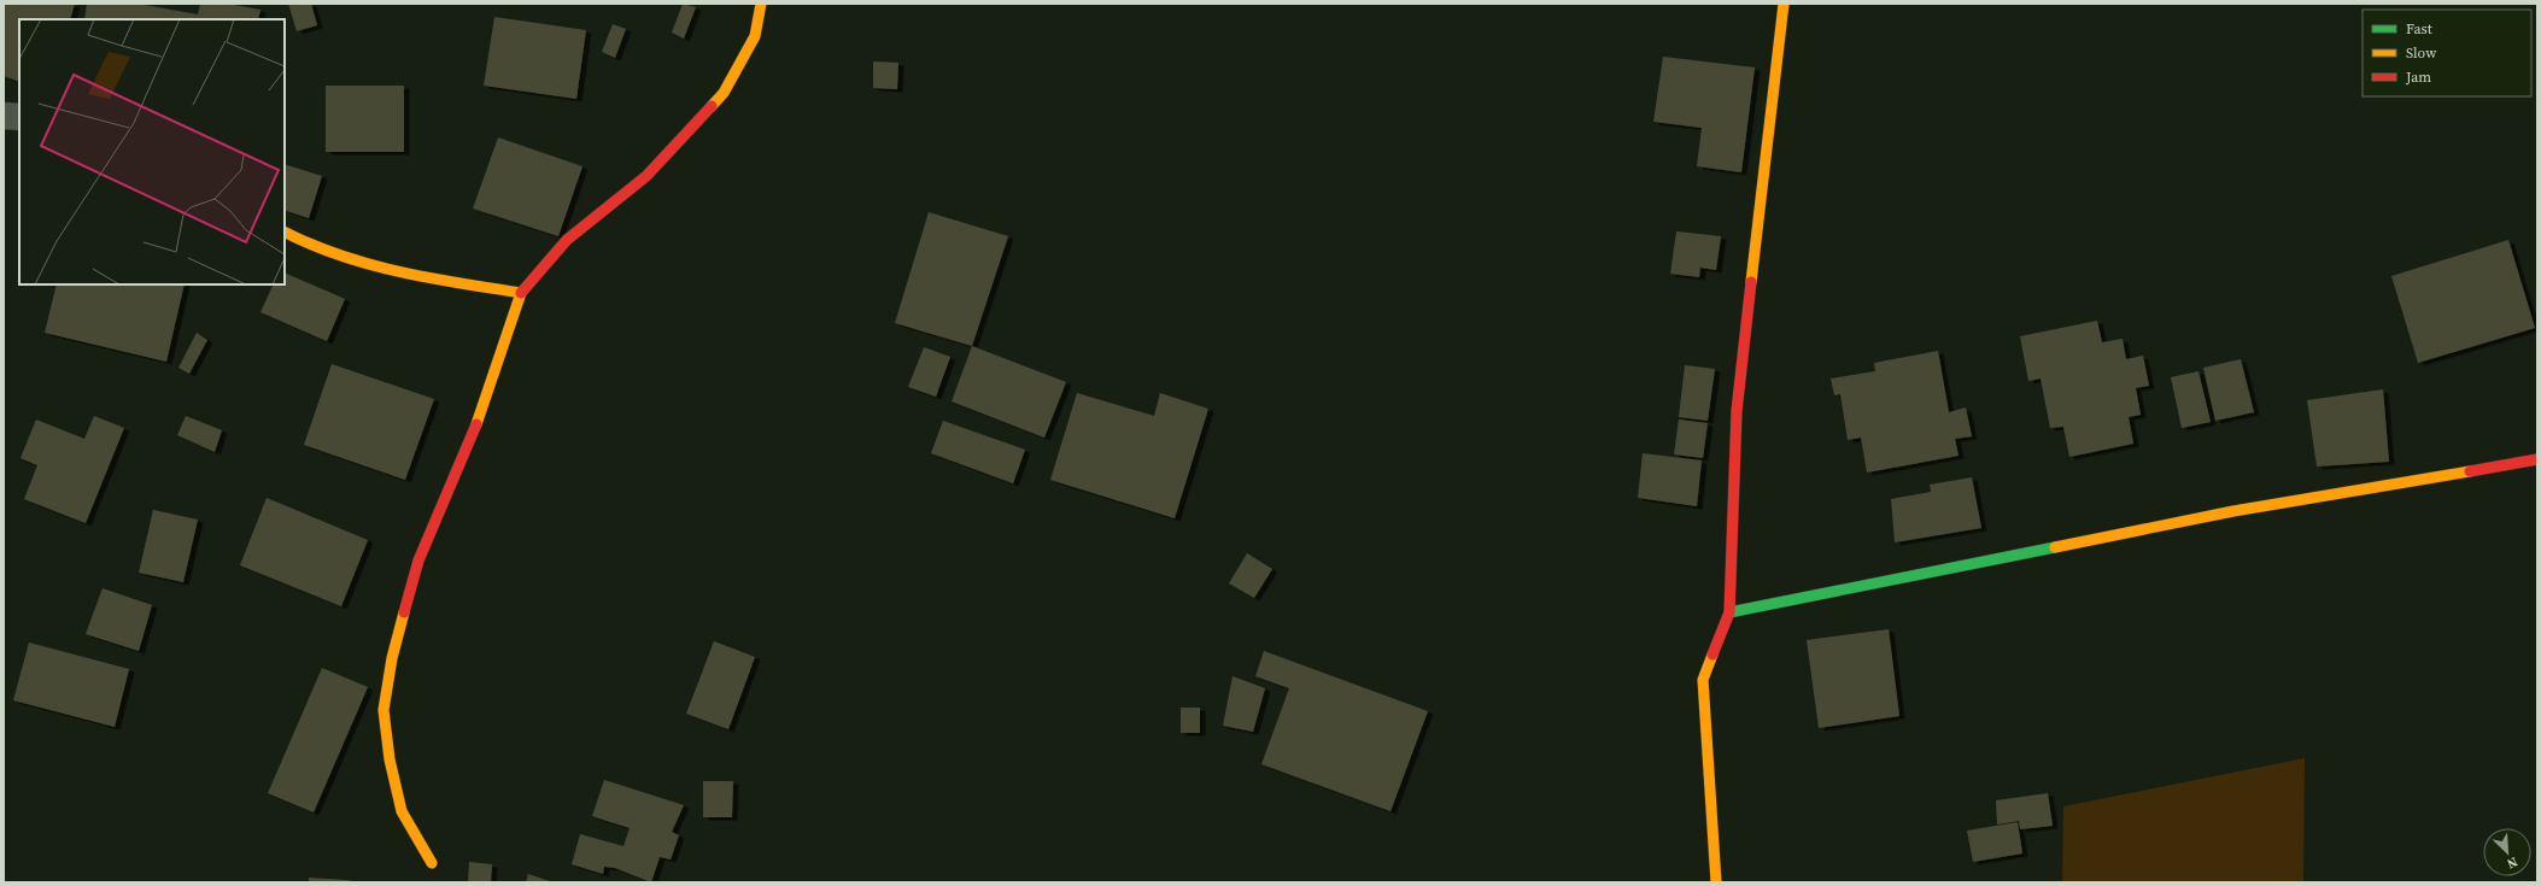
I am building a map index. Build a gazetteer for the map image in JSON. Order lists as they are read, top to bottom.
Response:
{
  "legend": ["Fast", "Slow", "Jam"],
  "north": "bottom right"
}
